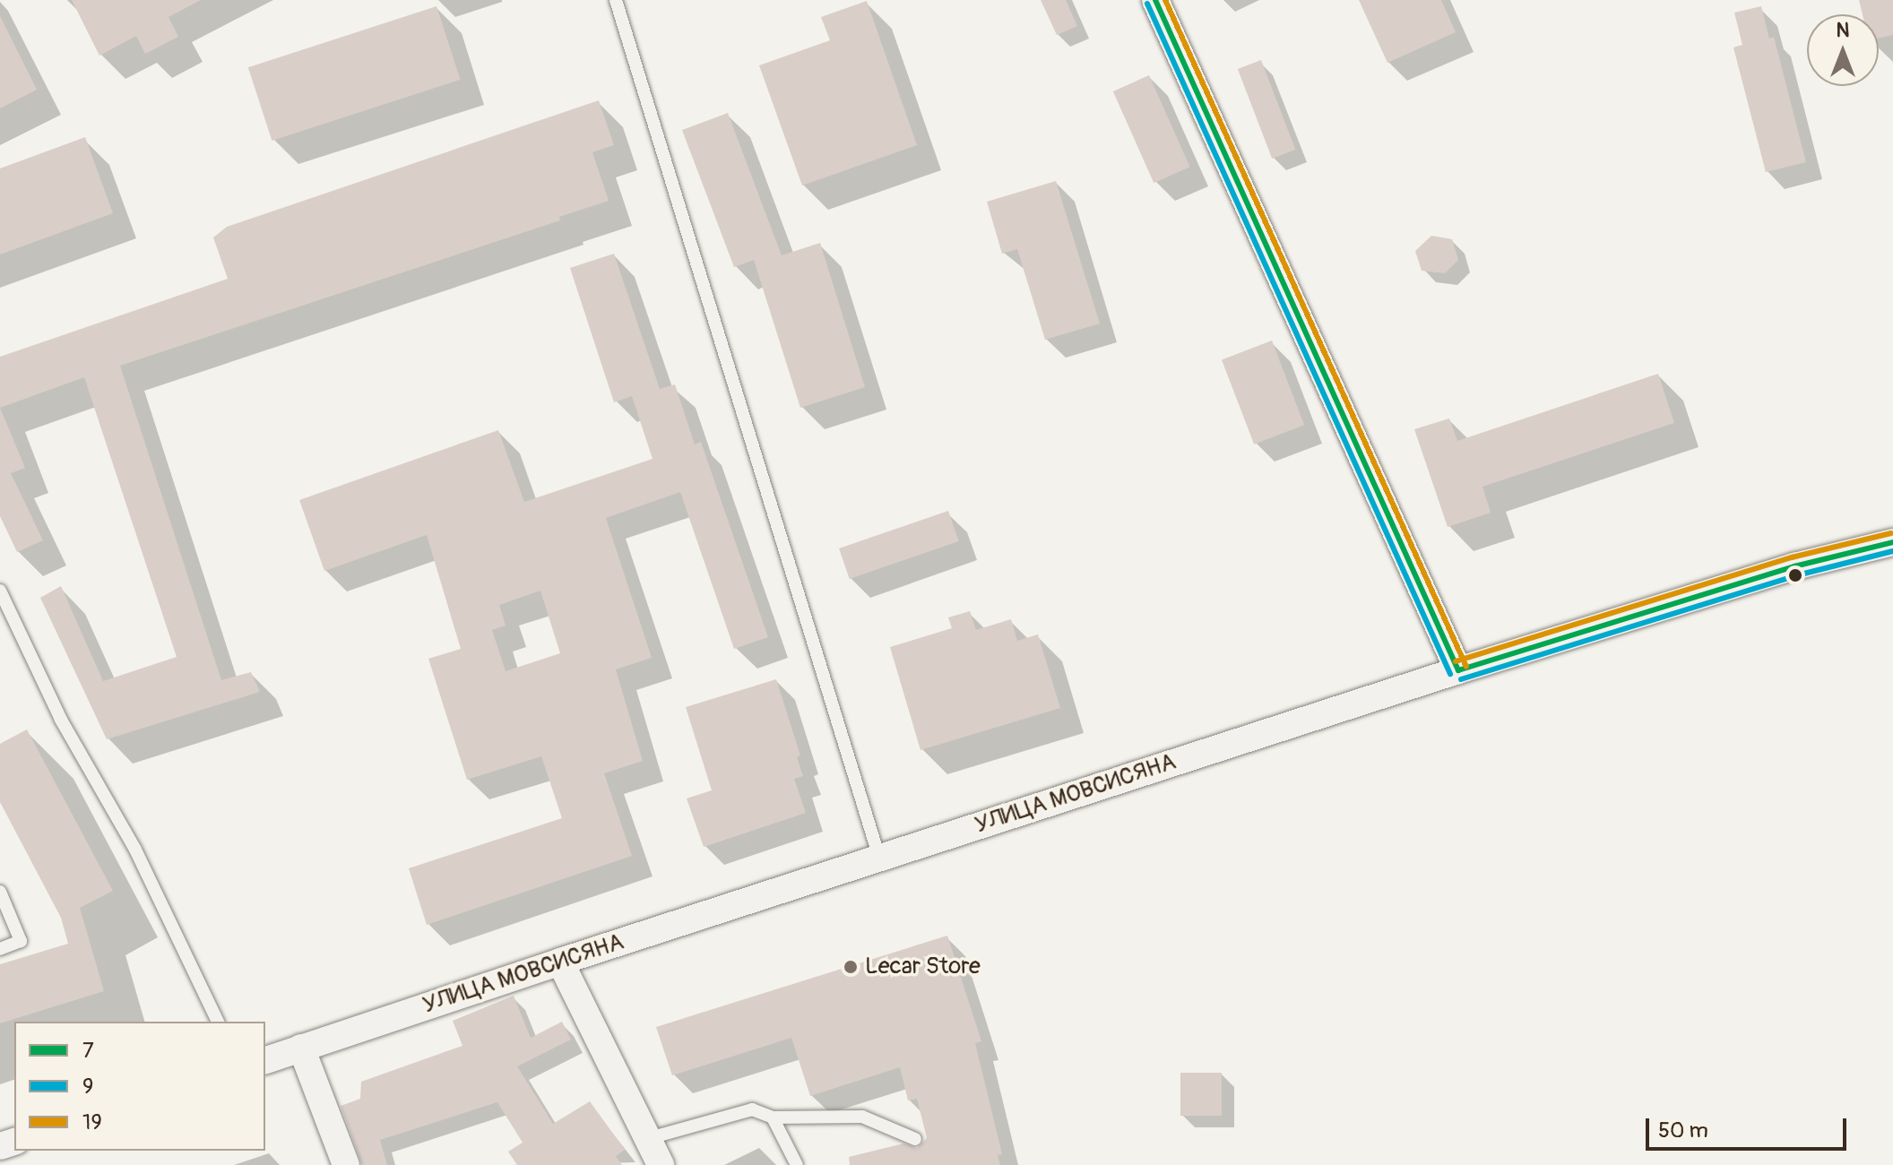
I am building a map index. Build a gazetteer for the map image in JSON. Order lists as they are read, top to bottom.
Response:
{
  "streets": {
    "street": ["УЛИЦА МОВСИСЯНА"]
  },
  "places": ["Lecar Store"],
  "lines": ["transit line 7", "transit line 19", "transit line 9"],
  "legend": ["7", "9", "19"],
  "scale_bar": "50 m",
  "north": "top"
}
